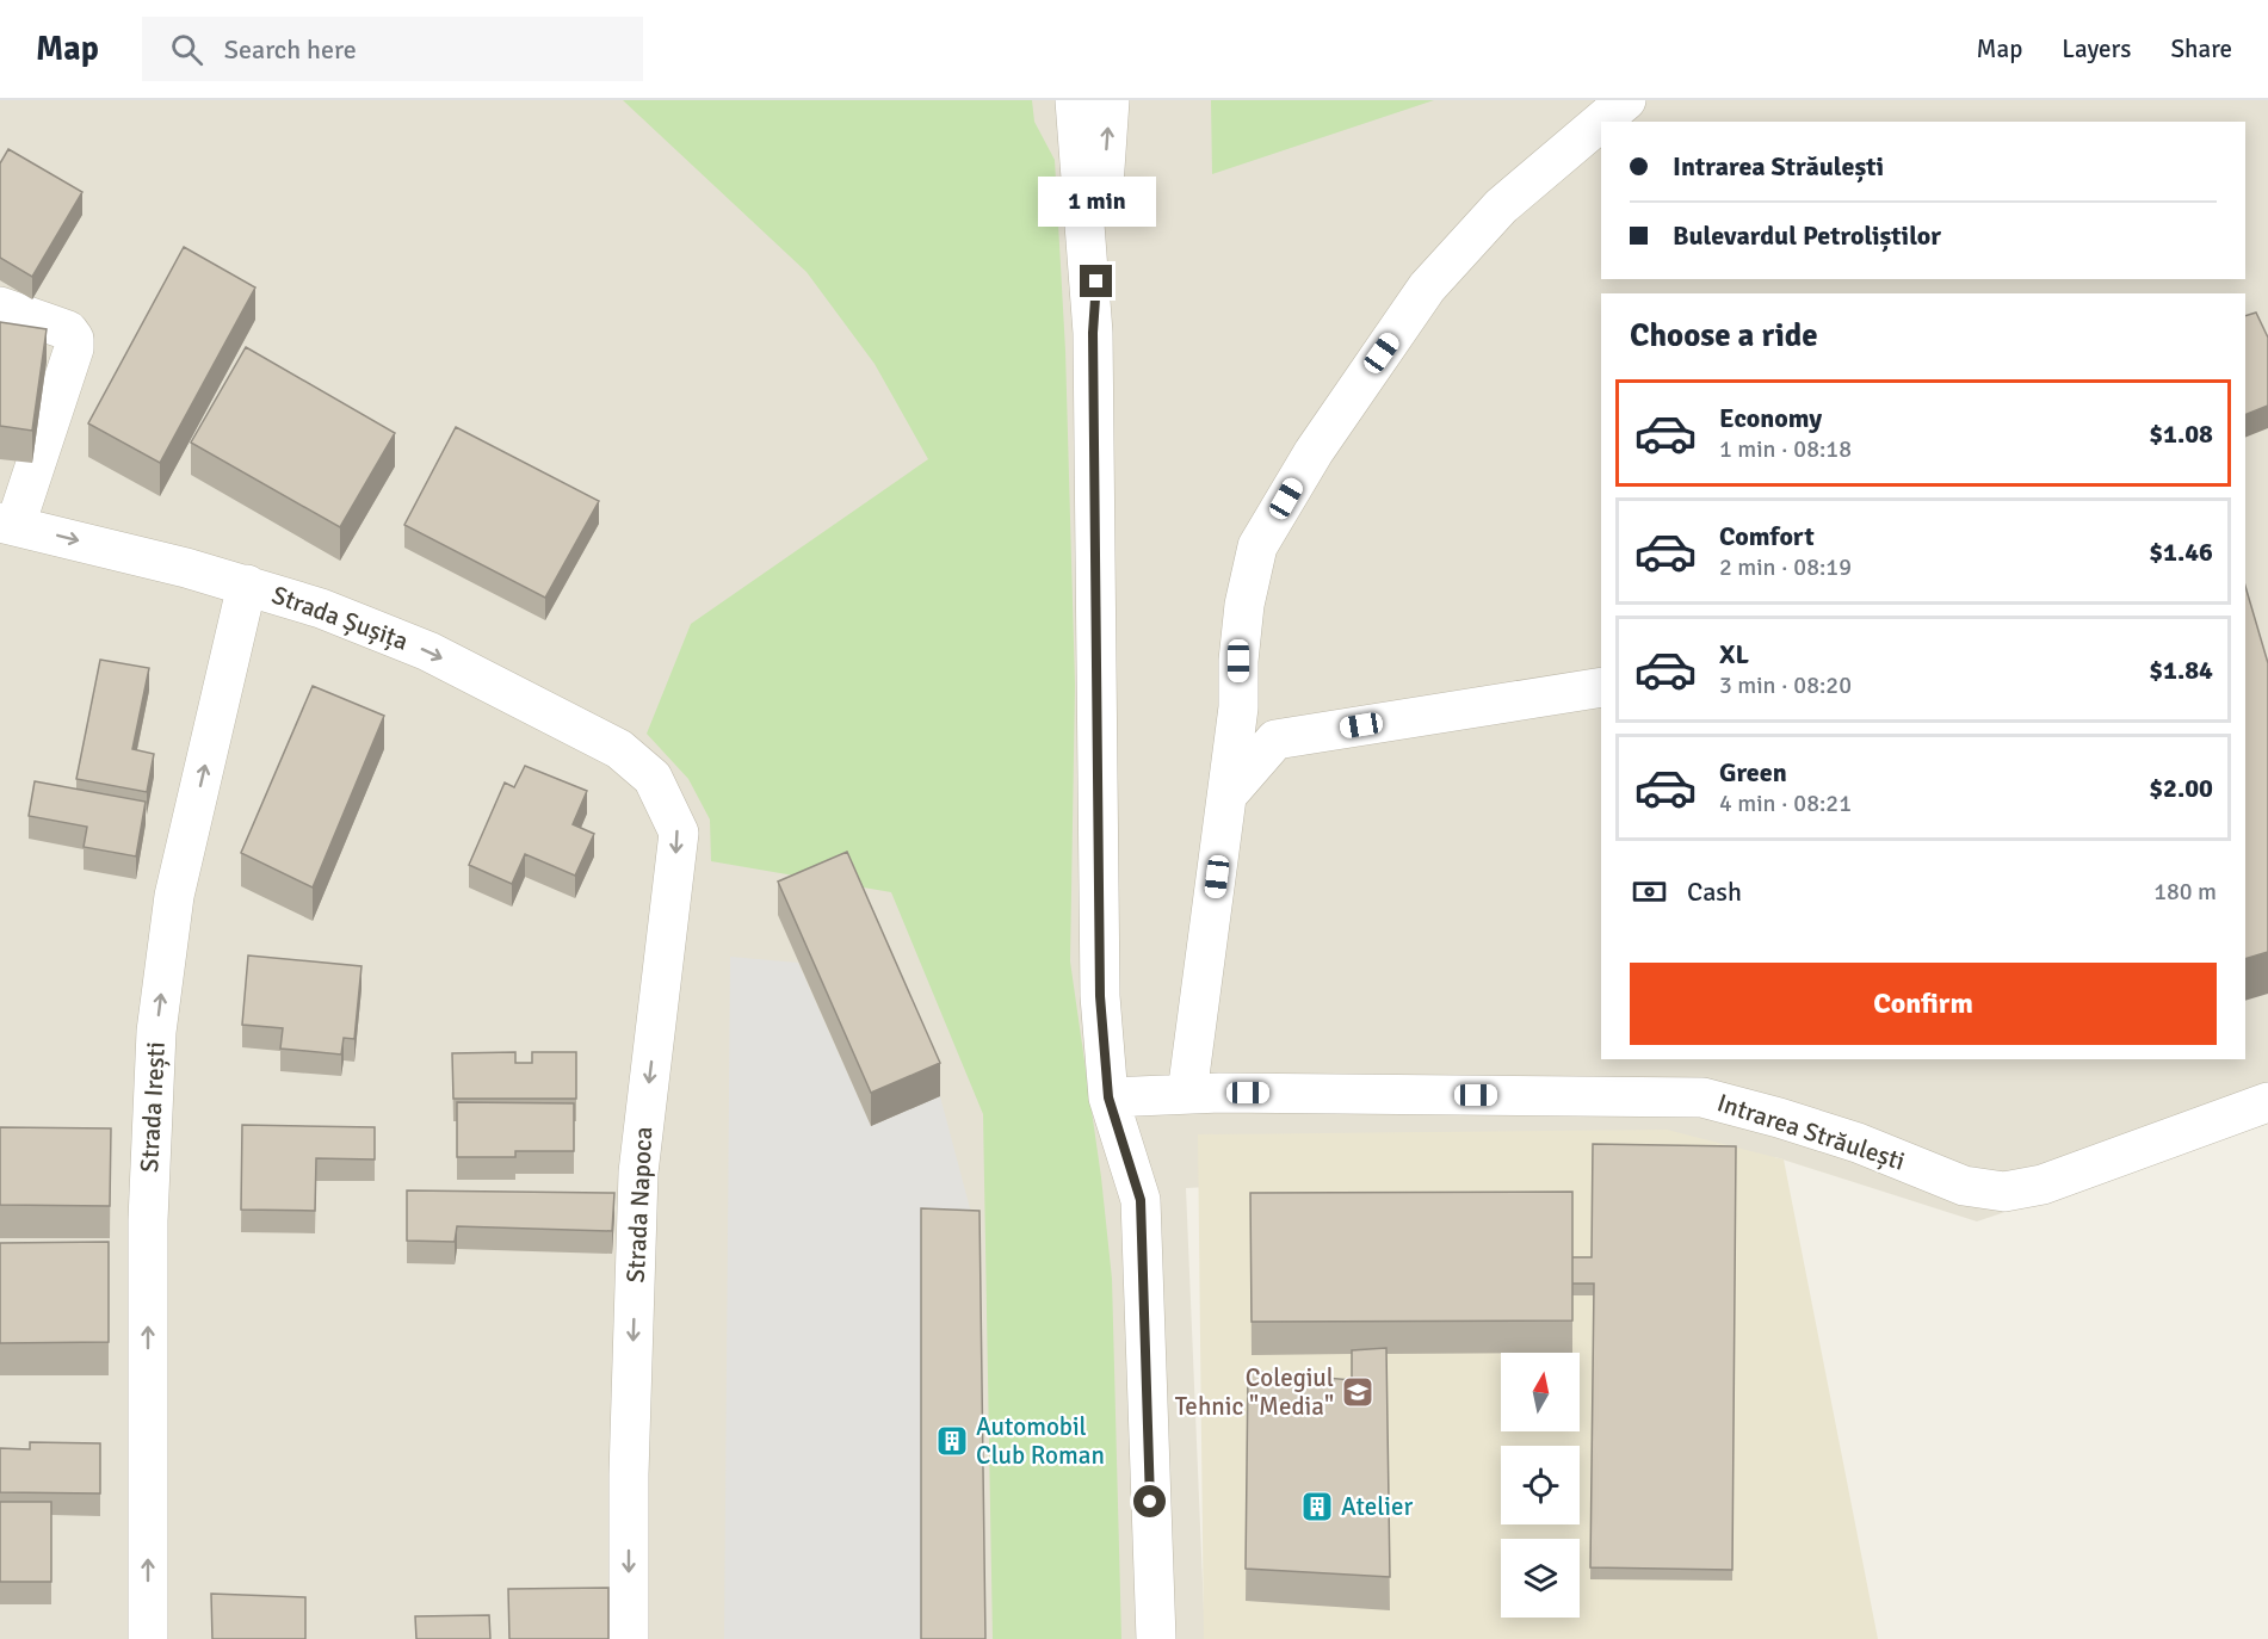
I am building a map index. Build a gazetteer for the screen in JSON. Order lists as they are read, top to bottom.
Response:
{
  "streets": {
    "street": [
      "Strada Șușița",
      "Strada Irești",
      "Intrarea Străulești",
      "Strada Napoca"
    ]
  },
  "crossings": [
    ["Strada Șușița", "Strada Irești"],
    ["Strada Șușița", "Strada Napoca"]
  ],
  "one_way": ["Strada Șușița", "Strada Irești", "Strada Napoca"],
  "places": {
    "school or university": ["Colegiul Tehnic \"Media\""],
    "building": ["Automobil Club Roman", "Atelier"]
  },
  "north": "top",
  "page": {
    "header": "Map",
    "search": "Search here",
    "nav": ["Map", "Layers", "Share"],
    "banner": ["Intrarea Străulești", "Bulevardul Petroliștilor"],
    "bubble": "1 min",
    "heading": "Choose a ride",
    "list": [
      {
        "name": "Economy",
        "note": "1 min · 08:18",
        "value": "$1.08"
      },
      {
        "name": "Comfort",
        "note": "2 min · 08:19",
        "value": "$1.46"
      },
      {
        "name": "XL",
        "note": "3 min · 08:20",
        "value": "$1.84"
      },
      {
        "name": "Green",
        "note": "4 min · 08:21",
        "value": "$2.00"
      }
    ],
    "pay": ["Cash", "180 m"],
    "buttons": "Confirm"
  }
}
